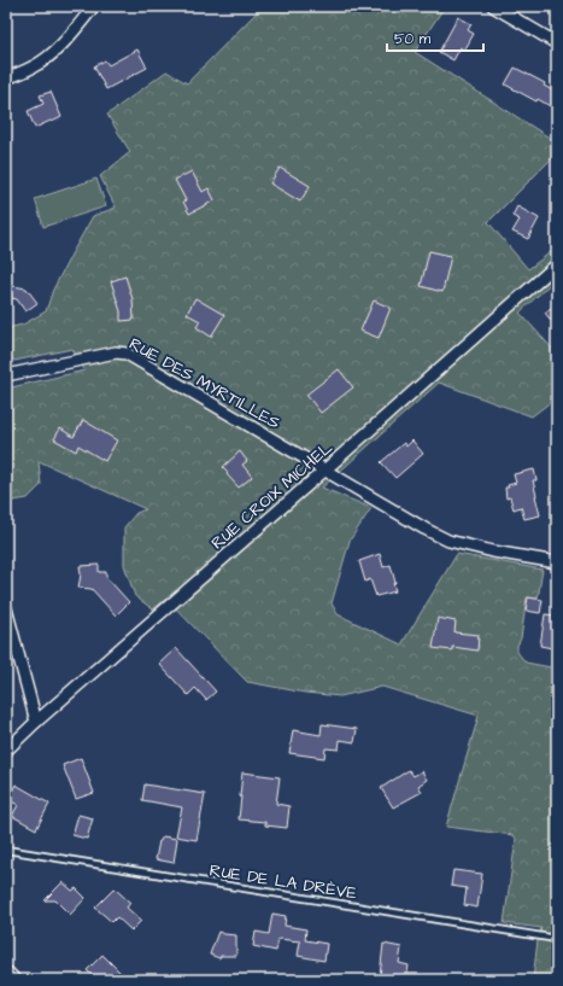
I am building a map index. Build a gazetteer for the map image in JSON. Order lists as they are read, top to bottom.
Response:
{
  "streets": {
    "street": ["RUE DES MYRTILLES", "RUE CROIX MICHEL"],
    "lane": ["RUE DE LA DRÈVE"]
  },
  "crossings": [
    ["RUE DES MYRTILLES", "RUE CROIX MICHEL"]
  ],
  "scale_bar": "50 m"
}
